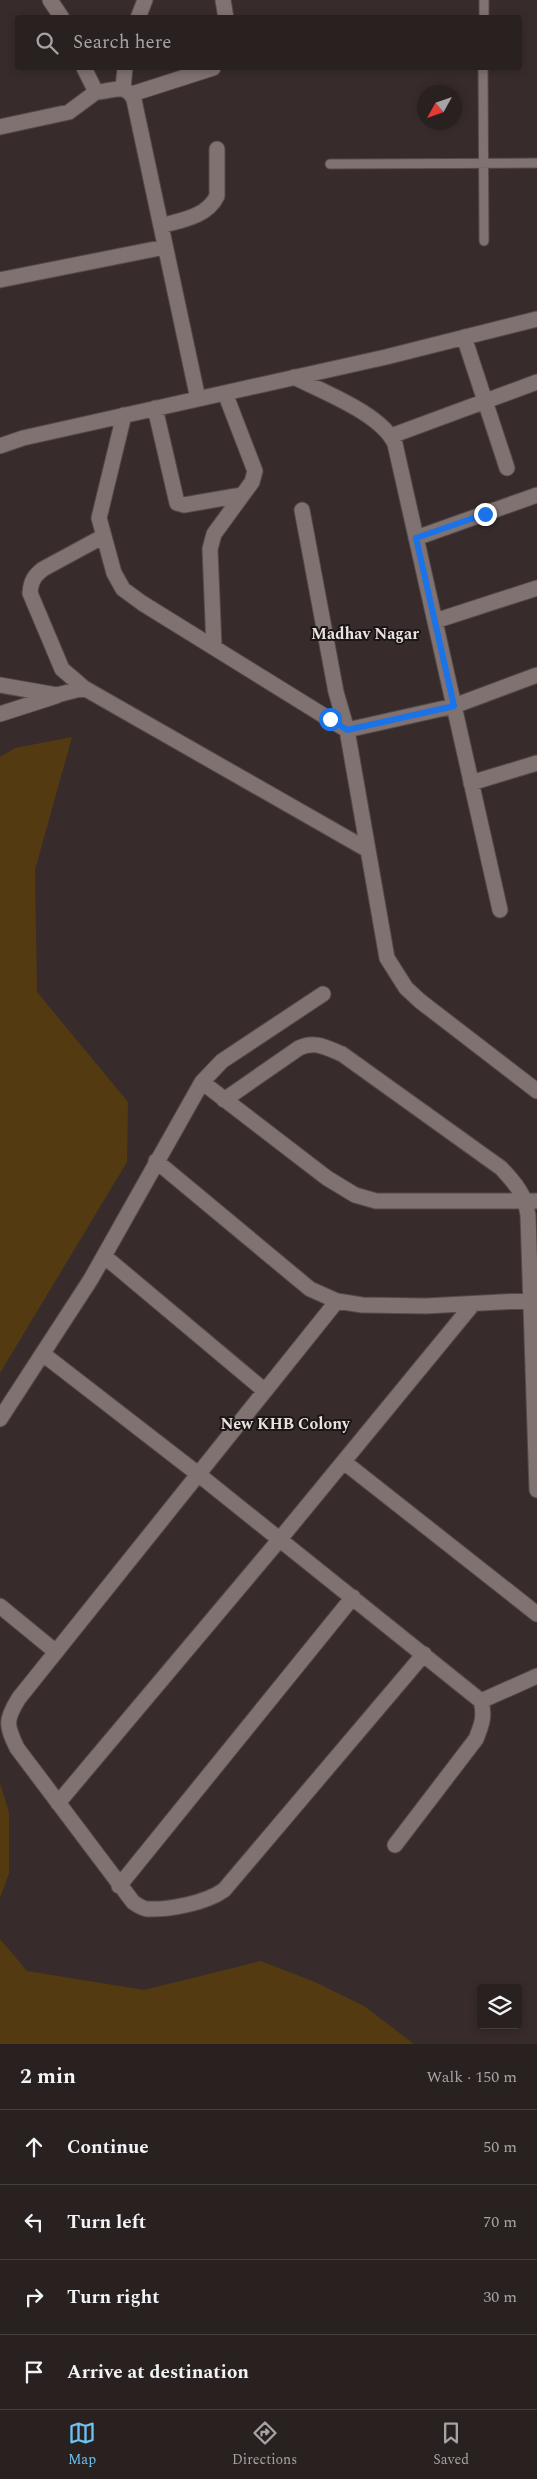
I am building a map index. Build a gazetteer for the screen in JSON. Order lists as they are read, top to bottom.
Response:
{
  "districts": ["Madhav Nagar", "New KHB Colony"],
  "north": "bottom left",
  "page": {
    "search": "Search here",
    "heading": ["2 min", "Walk · 150 m"],
    "list": [
      ["Continue", "50 m"],
      ["Turn left", "70 m"],
      ["Turn right", "30 m"],
      "Arrive at destination"
    ],
    "nav": ["Map", "Directions", "Saved"]
  }
}
